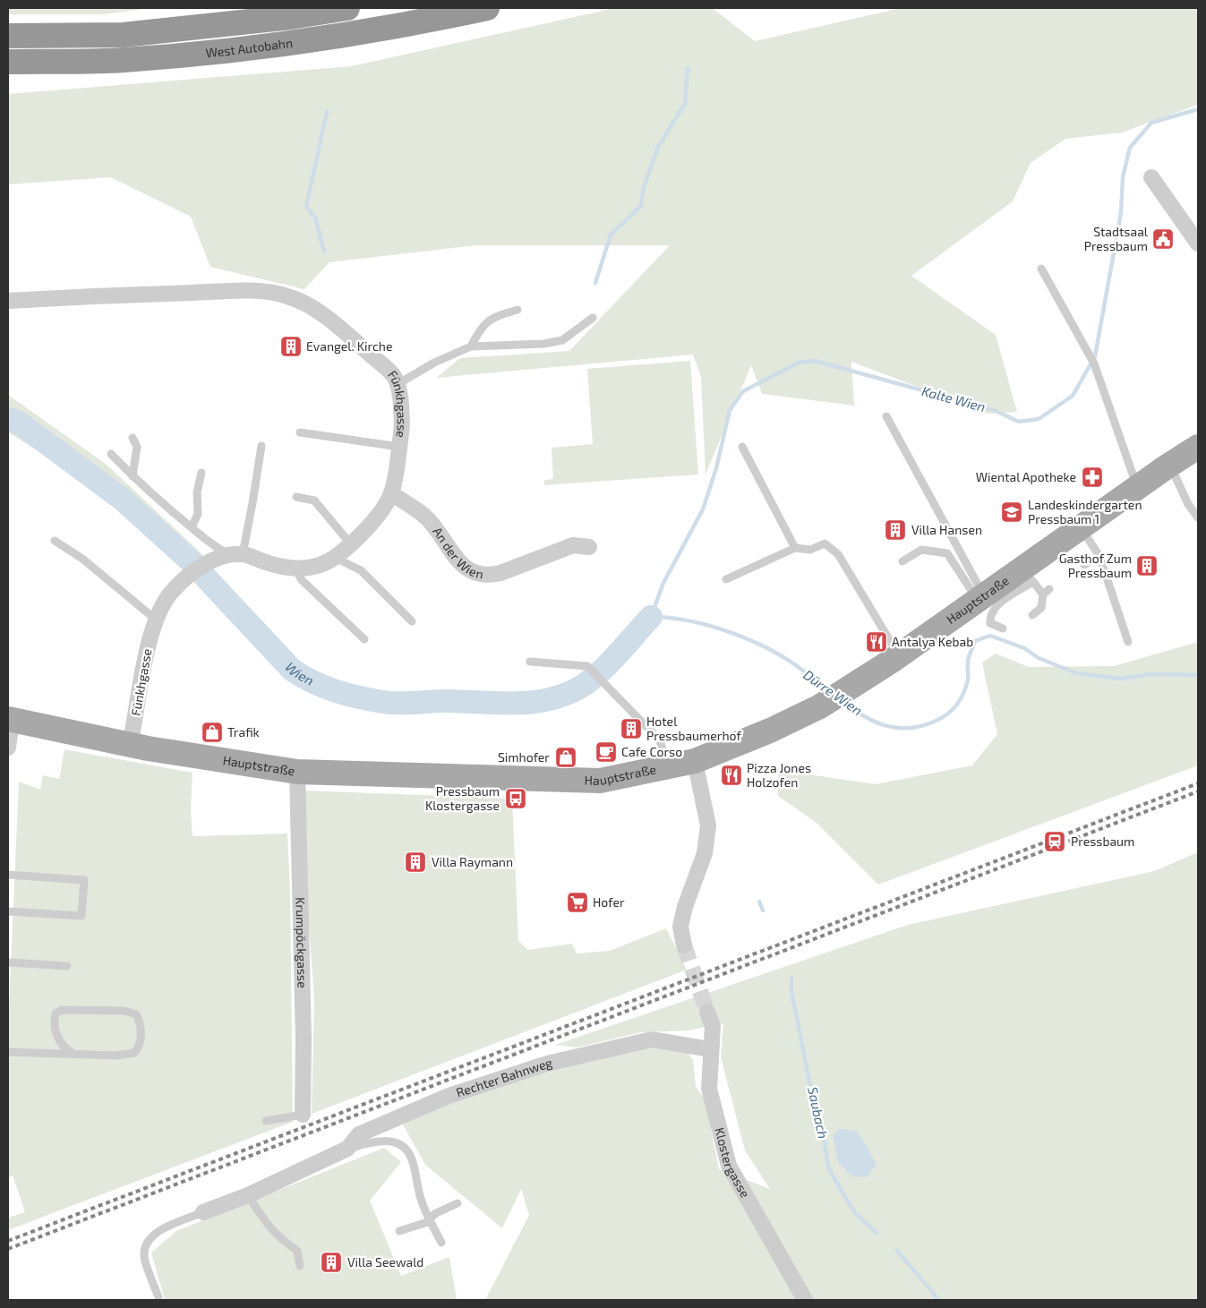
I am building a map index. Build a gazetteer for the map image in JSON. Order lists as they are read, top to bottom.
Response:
{
  "streets": {
    "highway": ["West Autobahn"],
    "main road": ["Hauptstraße"],
    "street": [
      "Fünkhgasse",
      "An der Wien",
      "Krumpöckgasse",
      "Rechter Bahnweg",
      "Klostergasse"
    ]
  },
  "crossings": [
    ["Fünkhgasse", "An der Wien"],
    ["Fünkhgasse", "Hauptstraße"],
    ["Hauptstraße", "Krumpöckgasse"],
    ["Rechter Bahnweg", "Klostergasse"]
  ],
  "water": [
    "Kalte Wien",
    "Wien",
    "Dürre Wien",
    "Saubach"
  ],
  "places": {
    "public building": ["Stadtsaal Pressbaum"],
    "building": [
      "Evangel. Kirche",
      "Villa Hansen",
      "Gasthof Zum Pressbaum",
      "Hotel Pressbaumerhof",
      "Villa Raymann",
      "Villa Seewald"
    ],
    "pharmacy": ["Wiental Apotheke"],
    "school or university": ["Landeskindergarten Pressbaum 1"],
    "restaurant": ["Antalya Kebab", "Pizza Jones Holzofen"],
    "shop": ["Trafik", "Simhofer"],
    "cafe": ["Cafe Corso"],
    "bus stop": ["Pressbaum Klostergasse"],
    "station": ["Pressbaum"],
    "supermarket": ["Hofer"]
  }
}
